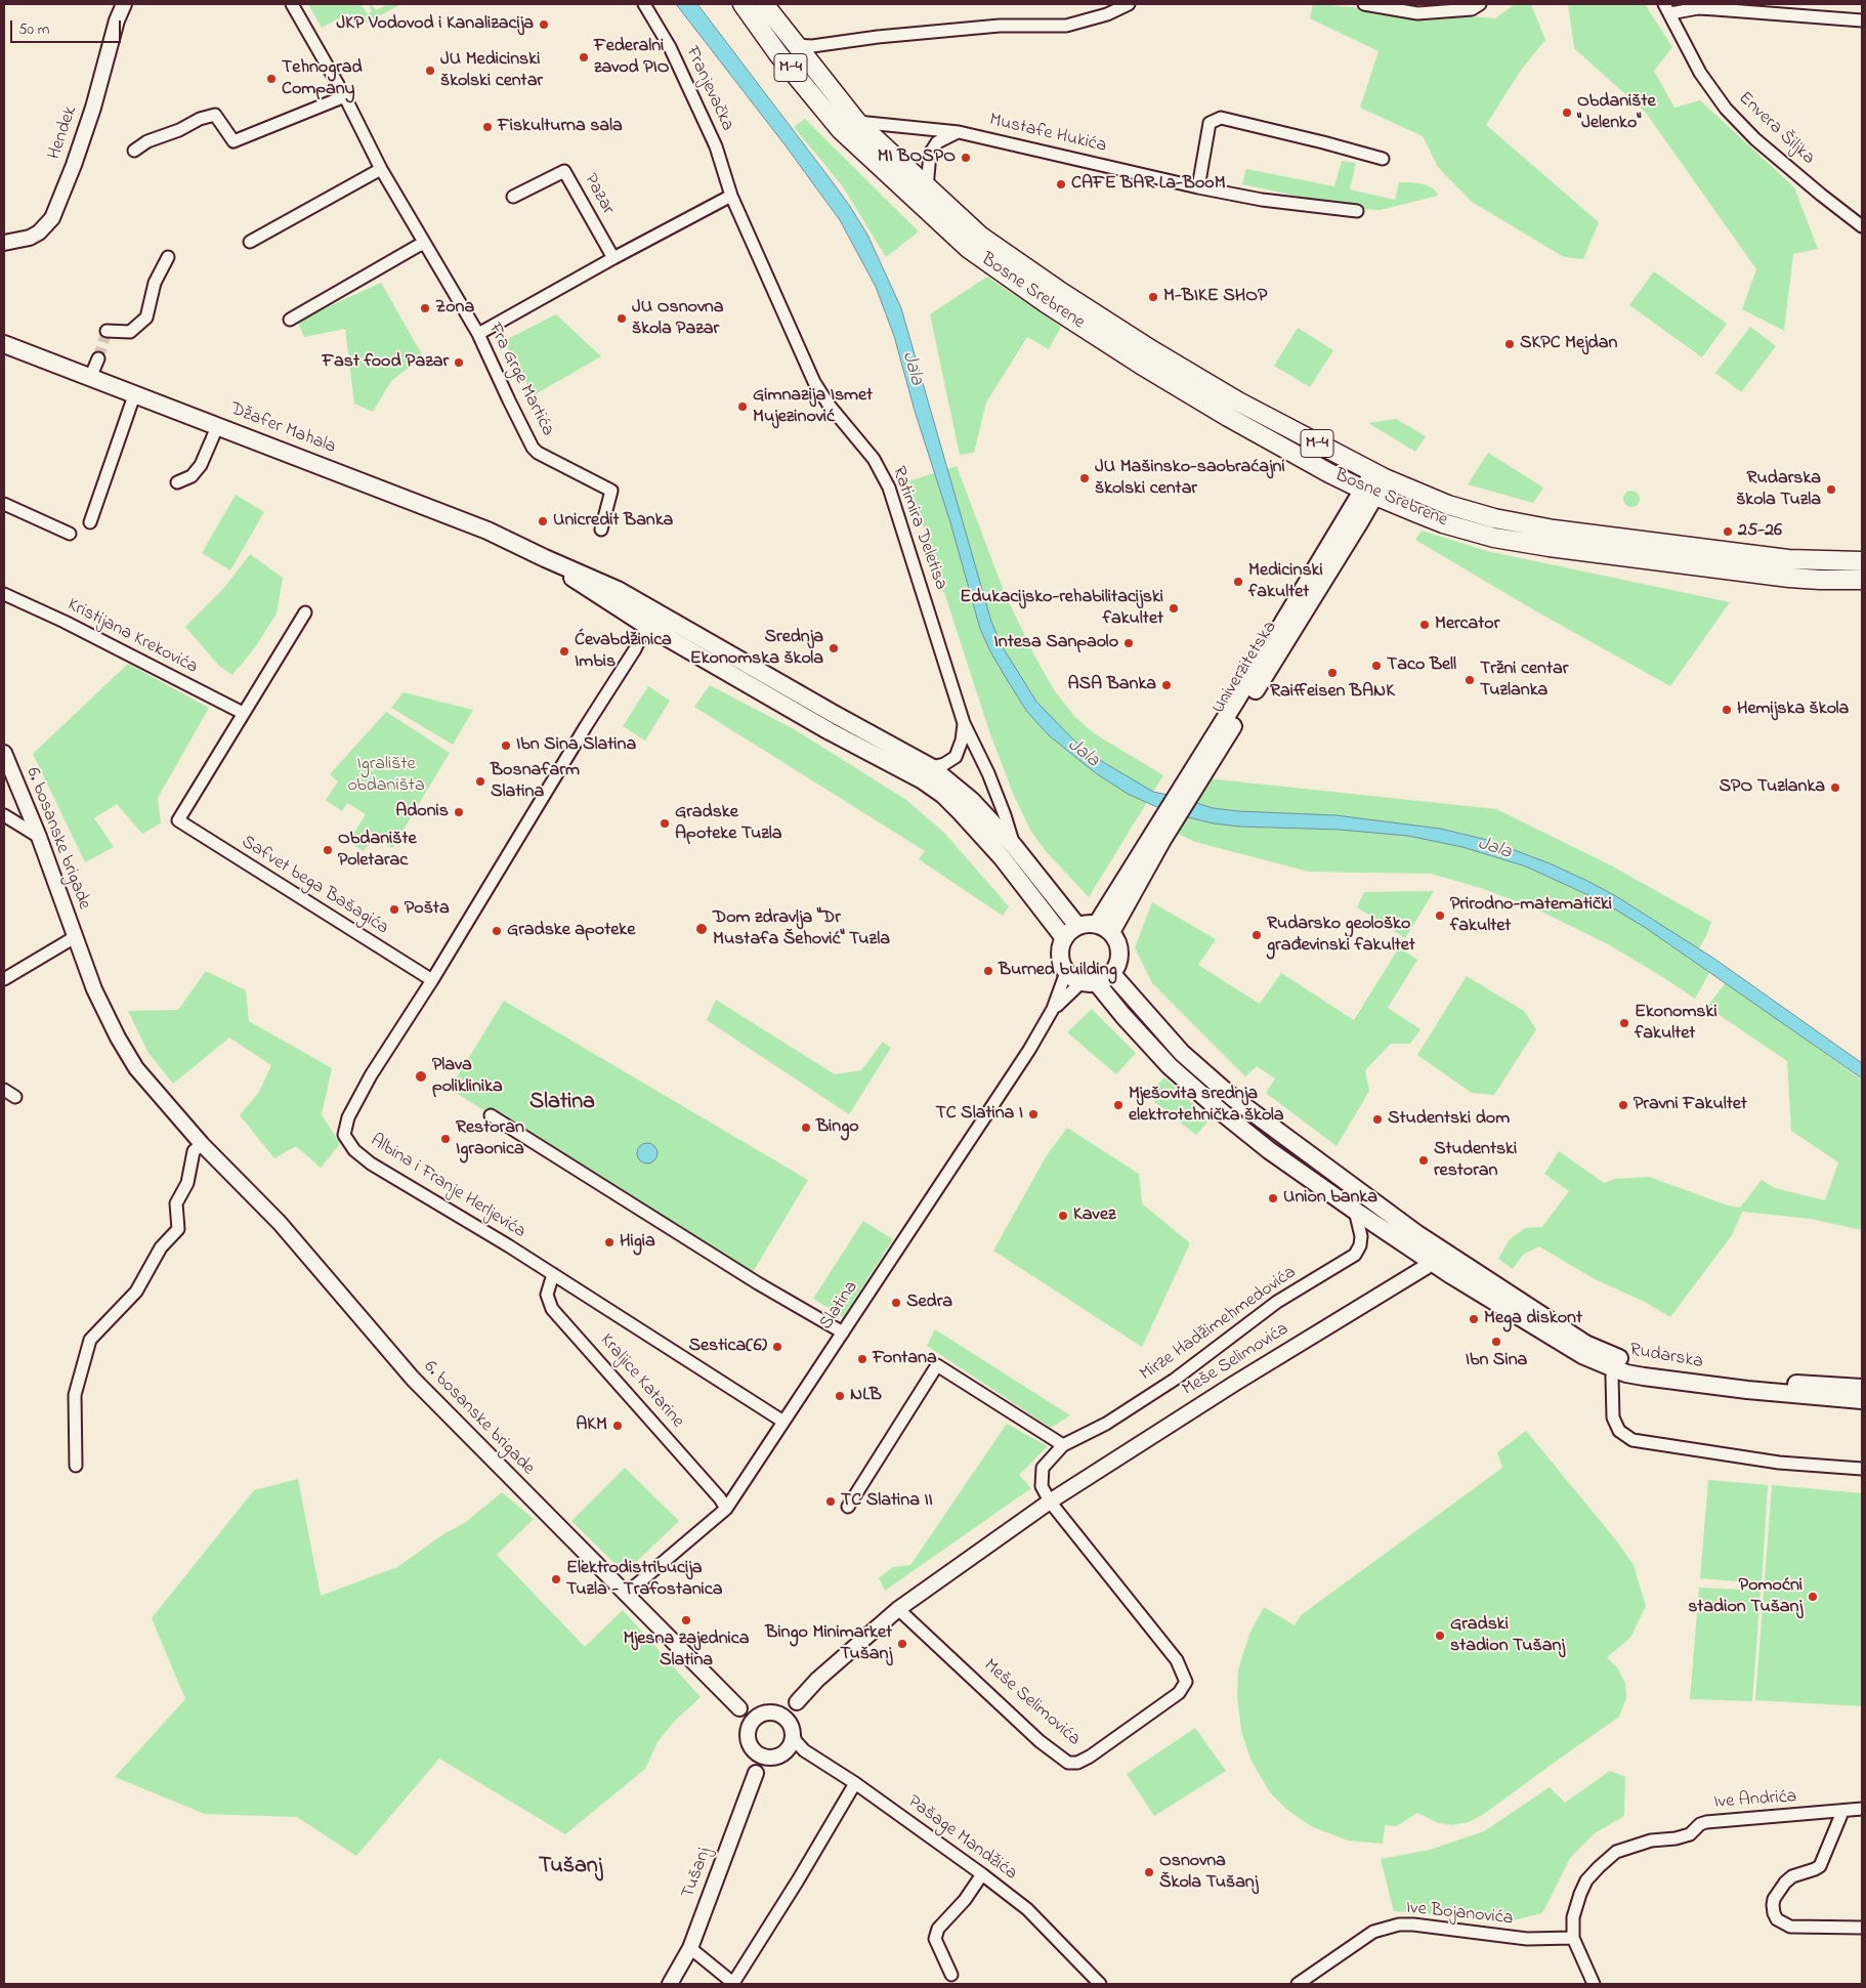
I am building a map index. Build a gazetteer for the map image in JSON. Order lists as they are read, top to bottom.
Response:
{
  "streets": {
    "main road": [
      "M-4",
      "Bosne Srebrene",
      "Džafer Mahala",
      "Univerzitetska",
      "Rudarska"
    ],
    "street": [
      "Franjevačka",
      "Envera Šiljka",
      "Hendek",
      "Mustafe Hukića",
      "Pazar",
      "Fra Grge Martića",
      "Ratimira Deletisa",
      "Kristijana Krekovića",
      "6. bosanske brigade",
      "Safvet bega Bašagića",
      "Albina i Franje Herljevića",
      "Slatina",
      "Mirze Hadžimehmedovića",
      "Meše Selimovića",
      "Kraljice Katarine",
      "Ive Andrića",
      "Pašage Mandžića",
      "Tušanj",
      "Ive Bojanovića"
    ]
  },
  "crossings": [
    ["M-4", "Mustafe Hukića"],
    ["M-4", "Bosne Srebrene"],
    ["Franjevačka", "Ratimira Deletisa"],
    ["Mustafe Hukića", "Bosne Srebrene"],
    ["Bosne Srebrene", "Univerzitetska"],
    ["Džafer Mahala", "Ratimira Deletisa"],
    ["Džafer Mahala", "Univerzitetska"],
    ["Džafer Mahala", "Albina i Franje Herljevića"],
    ["Džafer Mahala", "Slatina"],
    ["Kristijana Krekovića", "Safvet bega Bašagića"],
    ["Univerzitetska", "Slatina"],
    ["6. bosanske brigade", "Slatina"],
    ["Safvet bega Bašagića", "Albina i Franje Herljevića"],
    ["Albina i Franje Herljevića", "Slatina"],
    ["Albina i Franje Herljevića", "Kraljice Katarine"],
    ["Slatina", "Kraljice Katarine"],
    ["Mirze Hadžimehmedovića", "Meše Selimovića"],
    ["Rudarska", "Meše Selimovića"],
    ["Ive Andrića", "Ive Bojanovića"]
  ],
  "districts": ["Slatina", "Tušanj"],
  "water": ["Jala"],
  "parks": ["Igralište obdaništa"],
  "places": [
    "JKP Vodovod i Kanalizacija",
    "Federalni zavod PIO",
    "JU Medicinski školski centar",
    "Tehnograd Company",
    "Obdanište \"Jelenko\"",
    "Fiskulturna sala",
    "MI BOSPO",
    "CAFE BAR La-BooM",
    "M-BIKE SHOP",
    "Zona",
    "JU Osnovna škola Pazar",
    "SKPC Mejdan",
    "Fast food Pazar",
    "Gimnazija Ismet Mujezinović",
    "JU Mašinsko-saobraćajni školski centar",
    "Rudarska škola Tuzla",
    "Unicredit Banka",
    "25-26",
    "Medicinski fakultet",
    "Edukacijsko-rehabilitacijski fakultet",
    "Mercator",
    "Intesa Sanpaolo",
    "Srednja Ekonomska škola",
    "Ćevabdžinica Imbis",
    "Taco Bell",
    "Raiffeisen BANK",
    "Tržni centar Tuzlanka",
    "ASA Banka",
    "Hemijska škola",
    "Ibn Sina Slatina",
    "Bosnafarm Slatina",
    "SPO Tuzlanka",
    "Adonis",
    "Gradske Apoteke Tuzla",
    "Obdanište Poletarac",
    "Pošta",
    "Prirodno-matematički fakultet",
    "Dom zdravlja \"Dr Mustafa Šehović\" Tuzla",
    "Gradske apoteke",
    "Rudarsko geološko građevinski fakultet",
    "Burned building",
    "Ekonomski fakultet",
    "Plava poliklinika",
    "Mješovita srednja elektrotehnička škola",
    "Pravni Fakultet",
    "TC Slatina I",
    "Studentski dom",
    "Bingo",
    "Restoran Igraonica",
    "Studentski restoran",
    "Union banka",
    "Kavez",
    "Higia",
    "Sedra",
    "Mega diskont",
    "Ibn Sina",
    "Sestica(6)",
    "Fontana",
    "NLB",
    "AKM",
    "TC Slatina II",
    "Elektrodistribucija Tuzla - Trafostanica",
    "Pomoćni stadion Tušanj",
    "Mjesna zajednica Slatina",
    "Gradski stadion Tušanj",
    "Bingo Minimarket Tušanj",
    "Osnovna Škola Tušanj"
  ],
  "scale_bar": "50 m"
}
